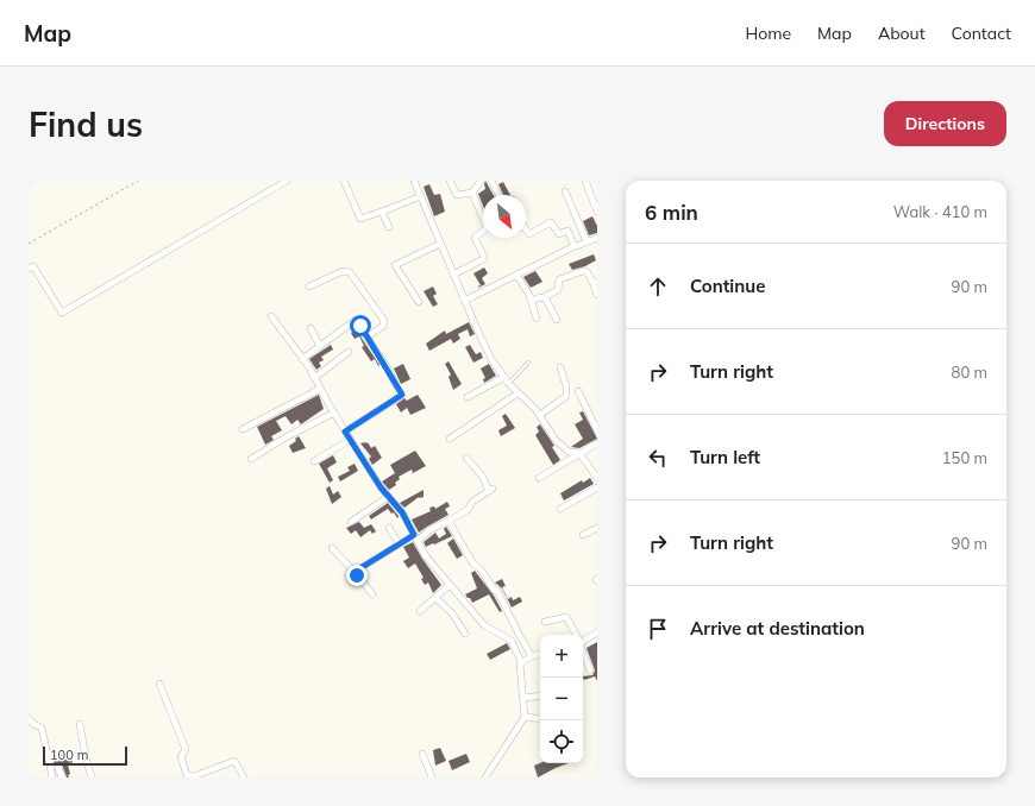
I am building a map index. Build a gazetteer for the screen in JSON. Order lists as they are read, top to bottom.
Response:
{
  "scale_bar": "100 m",
  "north": "bottom right",
  "page": {
    "header": "Map",
    "nav": [
      "Home",
      "Map",
      "About",
      "Contact"
    ],
    "buttons": "Directions",
    "title": "Find us",
    "heading": ["6 min", "Walk · 410 m"],
    "list": [
      ["Continue", "90 m"],
      ["Turn right", "80 m"],
      ["Turn left", "150 m"],
      ["Turn right", "90 m"],
      "Arrive at destination"
    ],
    "map_buttons": ["+", "−"],
    "scale": "100 m"
  }
}
